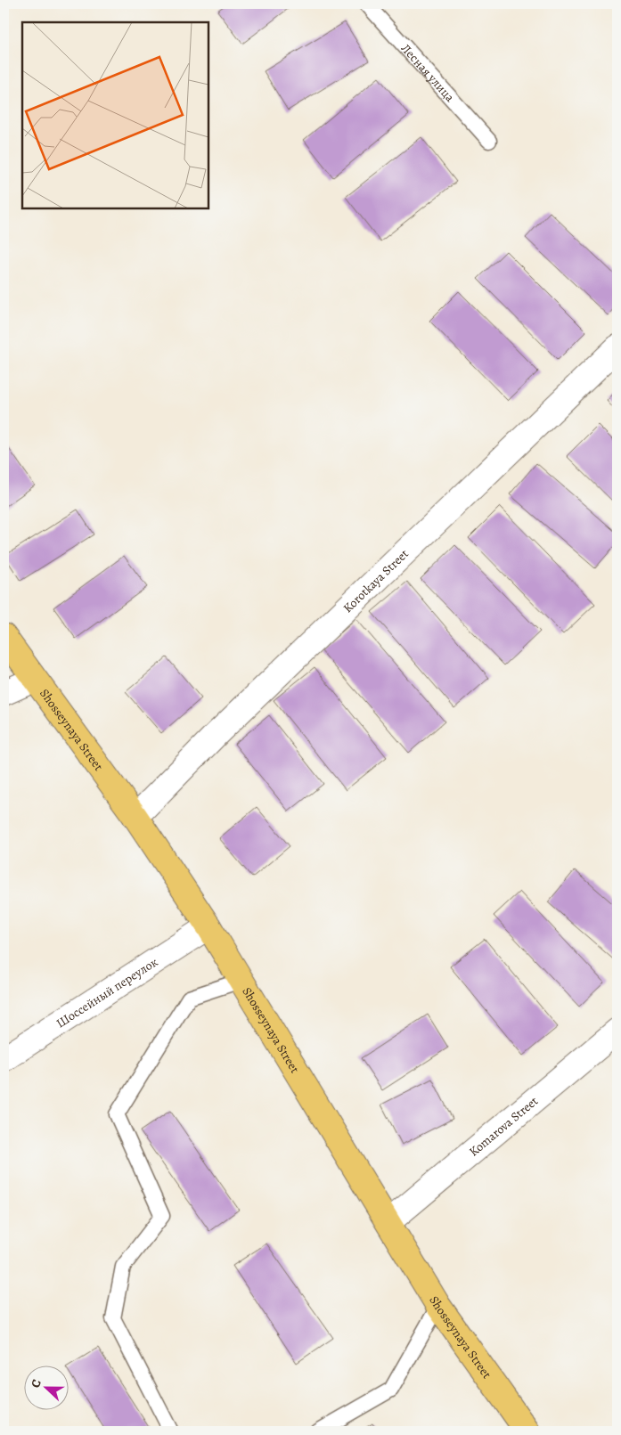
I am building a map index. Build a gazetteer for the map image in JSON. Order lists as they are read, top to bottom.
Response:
{
  "streets": {
    "main road": ["Shosseynaya Street"],
    "street": ["Korotkaya Street", "Шоссейный переулок", "Komarova Street"],
    "lane": ["Лесная улица"]
  },
  "crossings": [
    ["Korotkaya Street", "Shosseynaya Street"],
    ["Shosseynaya Street", "Шоссейный переулок"],
    ["Shosseynaya Street", "Komarova Street"]
  ],
  "north": "left"
}
